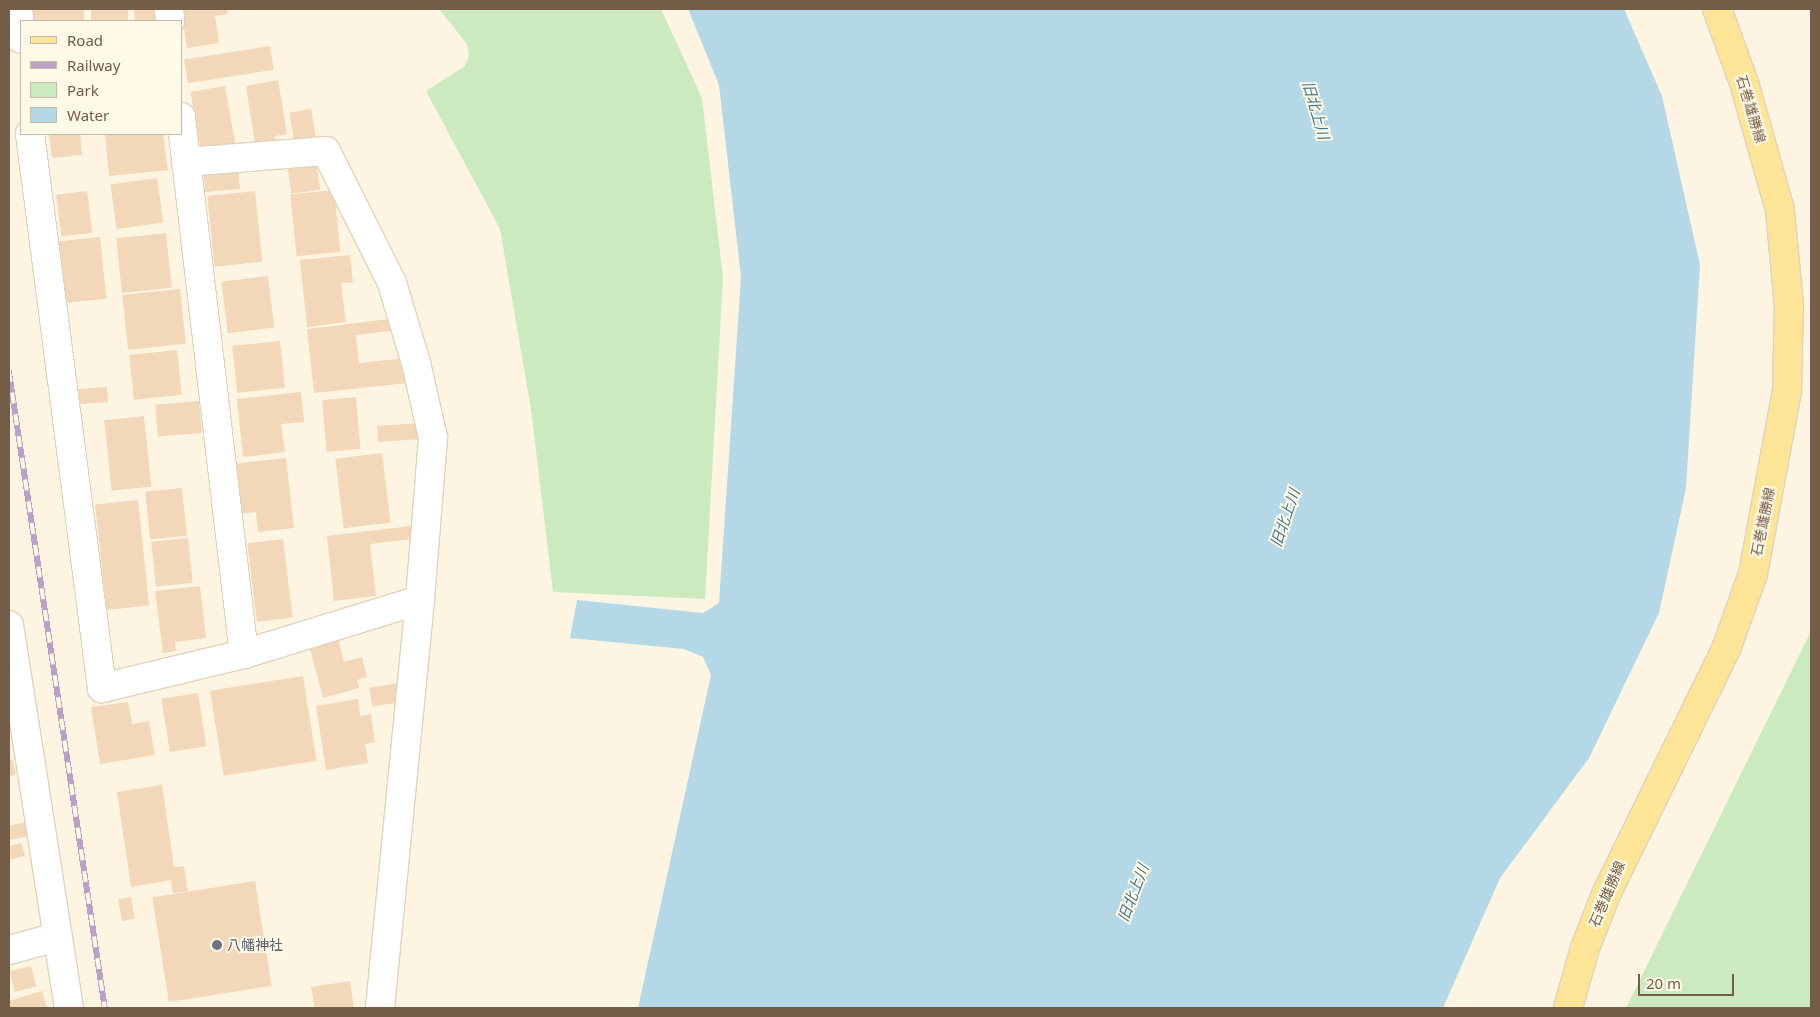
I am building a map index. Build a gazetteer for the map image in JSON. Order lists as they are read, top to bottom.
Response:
{
  "streets": {
    "main road": ["石巻雄勝線"]
  },
  "water": ["旧北上川"],
  "places": ["八幡神社"],
  "legend": [
    "Road",
    "Railway",
    "Park",
    "Water"
  ],
  "scale_bar": "20 m"
}
